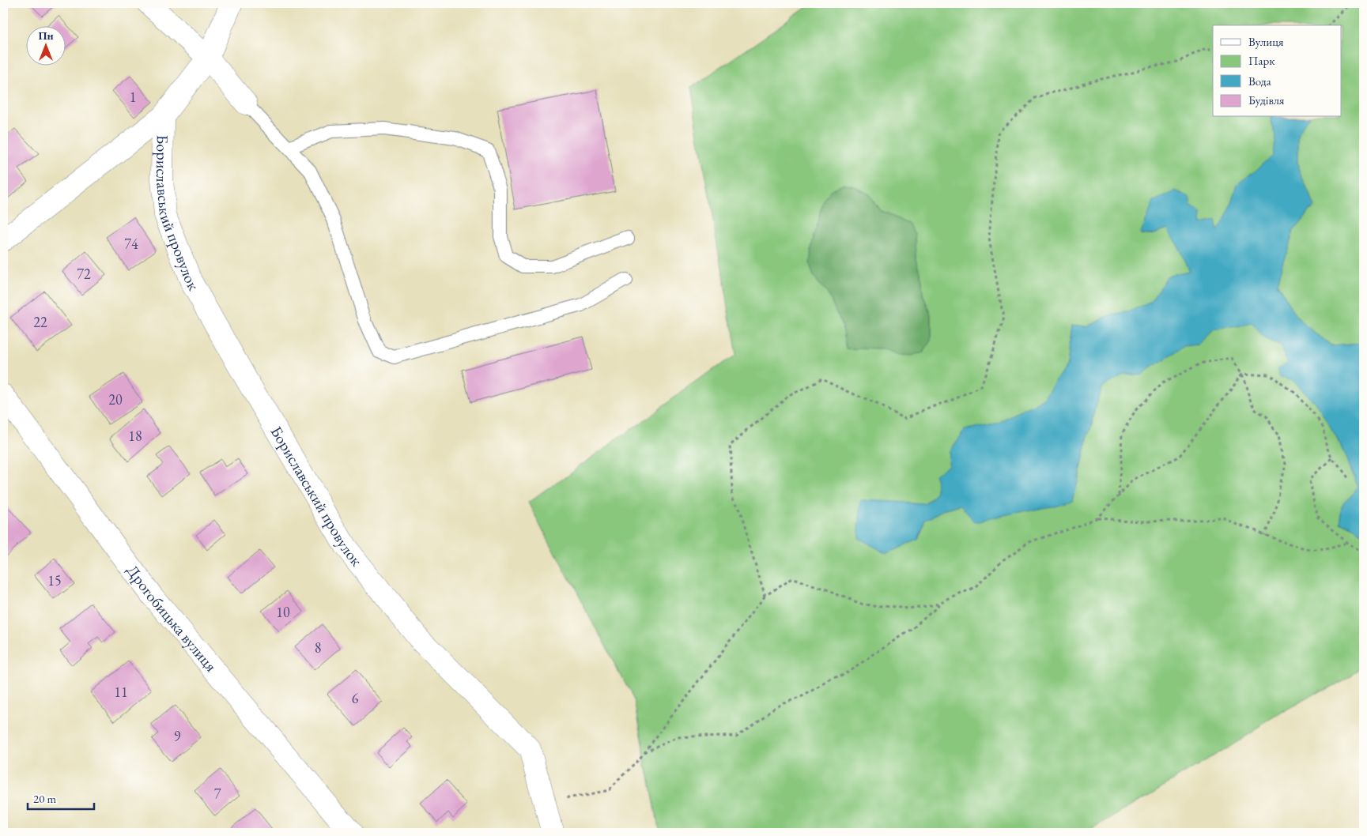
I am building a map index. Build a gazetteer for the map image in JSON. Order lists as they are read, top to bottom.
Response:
{
  "streets": {
    "street": ["Бориславський провулок", "Дрогобицька вулиця"]
  },
  "house_numbers": [
    "1",
    "74",
    "72",
    "22",
    "20",
    "18",
    "15",
    "10",
    "8",
    "11",
    "6",
    "9",
    "7"
  ],
  "legend": [
    "Вулиця",
    "Парк",
    "Вода",
    "Будівля"
  ],
  "scale_bar": "20 m",
  "north": "top"
}
